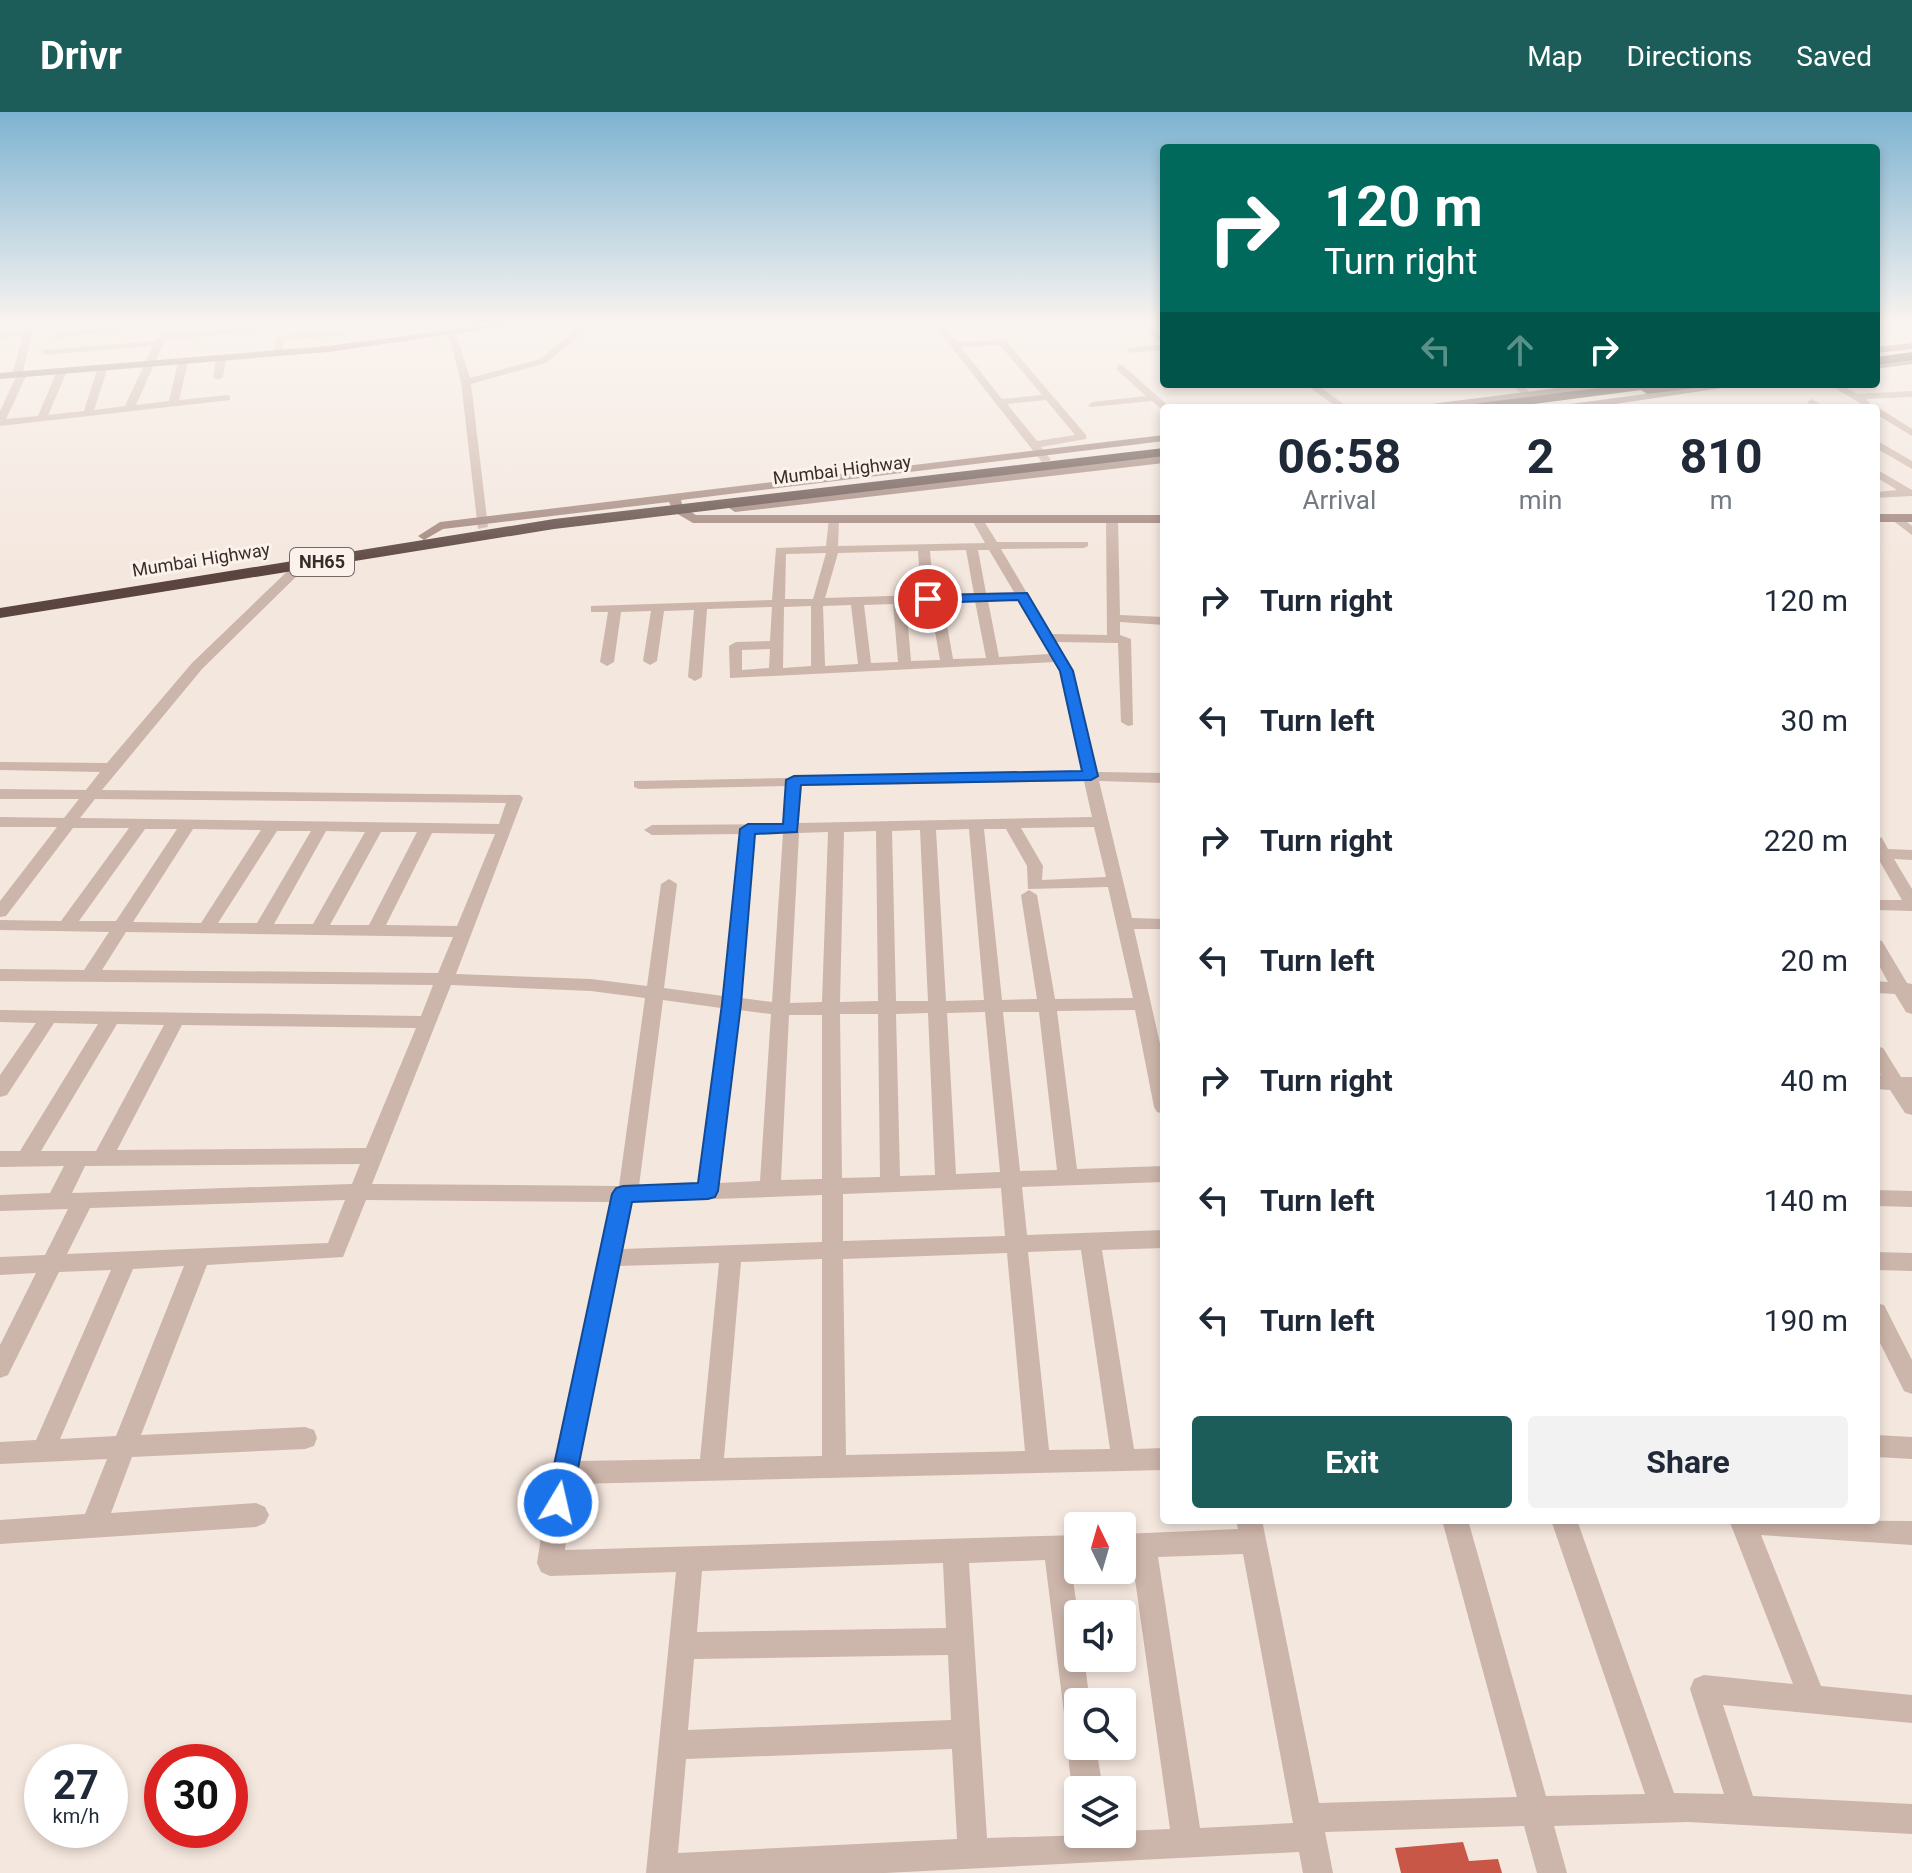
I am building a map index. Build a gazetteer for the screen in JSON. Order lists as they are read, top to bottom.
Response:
{
  "streets": {
    "highway": ["Mumbai Highway", "NH65"]
  },
  "crossings": [
    ["Mumbai Highway", "NH65"]
  ],
  "north": "top",
  "page": {
    "header": "Drivr",
    "nav": ["Map", "Directions", "Saved"],
    "turn": ["120 m", "Turn right"],
    "eta": [
      "06:58",
      "Arrival",
      "2",
      "min",
      "810",
      "m"
    ],
    "list": [
      {
        "name": "Turn right",
        "value": "120 m"
      },
      {
        "name": "Turn left",
        "value": "30 m"
      },
      {
        "name": "Turn right",
        "value": "220 m"
      },
      {
        "name": "Turn left",
        "value": "20 m"
      },
      {
        "name": "Turn right",
        "value": "40 m"
      },
      {
        "name": "Turn left",
        "value": "140 m"
      },
      {
        "name": "Turn left",
        "value": "190 m"
      }
    ],
    "buttons": ["Exit", "Share"],
    "speed": "27 km/h",
    "limit": "30"
  }
}
